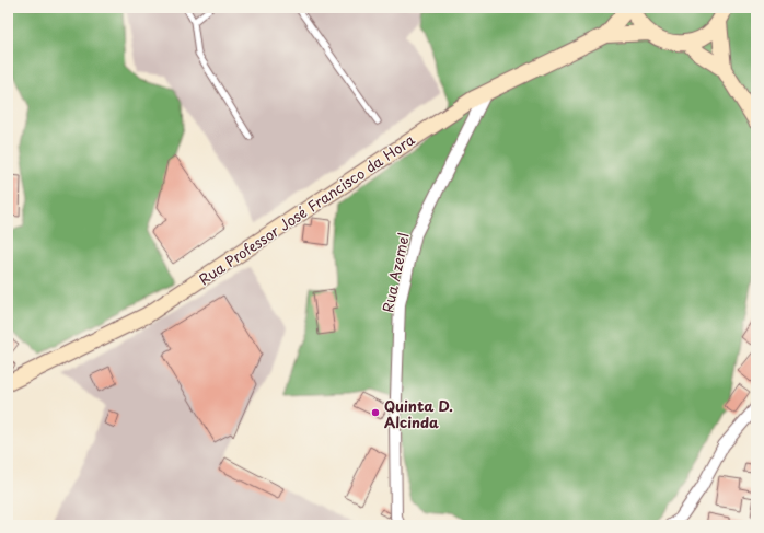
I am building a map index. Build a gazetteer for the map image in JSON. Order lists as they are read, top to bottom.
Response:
{
  "streets": {
    "main road": ["Rua Professor José Francisco da Hora"],
    "street": ["Rua Azemel"]
  },
  "crossings": [
    ["Rua Professor José Francisco da Hora", "Rua Azemel"]
  ],
  "places": ["Quinta D. Alcinda"]
}
